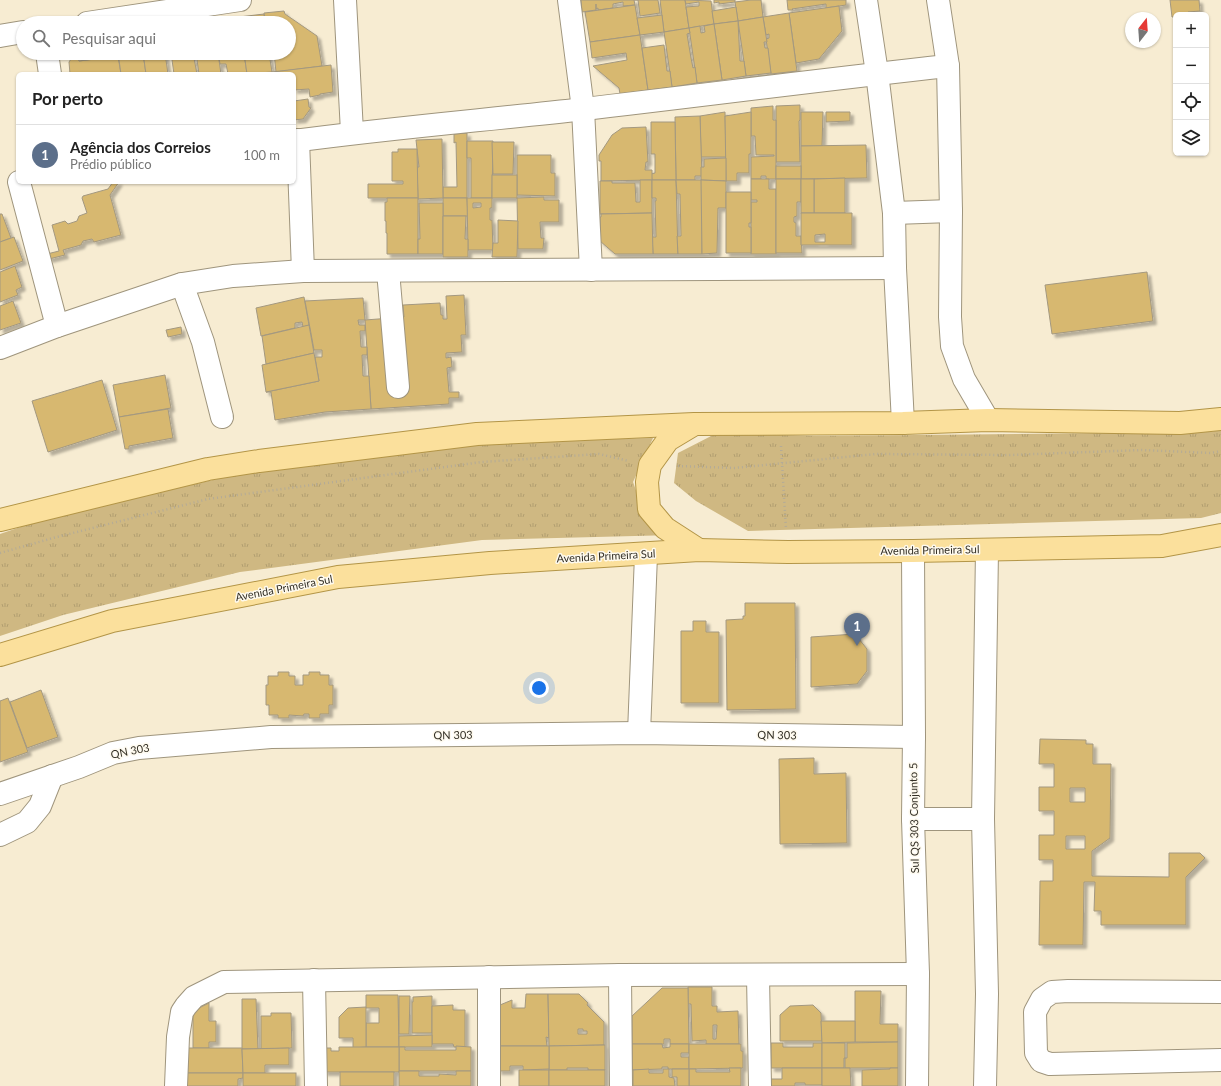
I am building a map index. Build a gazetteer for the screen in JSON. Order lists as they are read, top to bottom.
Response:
{
  "streets": {
    "main road": ["Avenida Primeira Sul"],
    "street": ["QN 303", "Sul QS 303 Conjunto 5"]
  },
  "crossings": [
    ["Avenida Primeira Sul", "Sul QS 303 Conjunto 5"],
    ["QN 303", "Sul QS 303 Conjunto 5"]
  ],
  "north": "top",
  "page": {
    "map_buttons": ["+", "−"],
    "search": "Pesquisar aqui",
    "heading": "Por perto",
    "list": [
      {
        "mark": "1",
        "name": "Agência dos Correios",
        "note": "Prédio público",
        "value": "100 m"
      }
    ],
    "pins": "1"
  }
}
